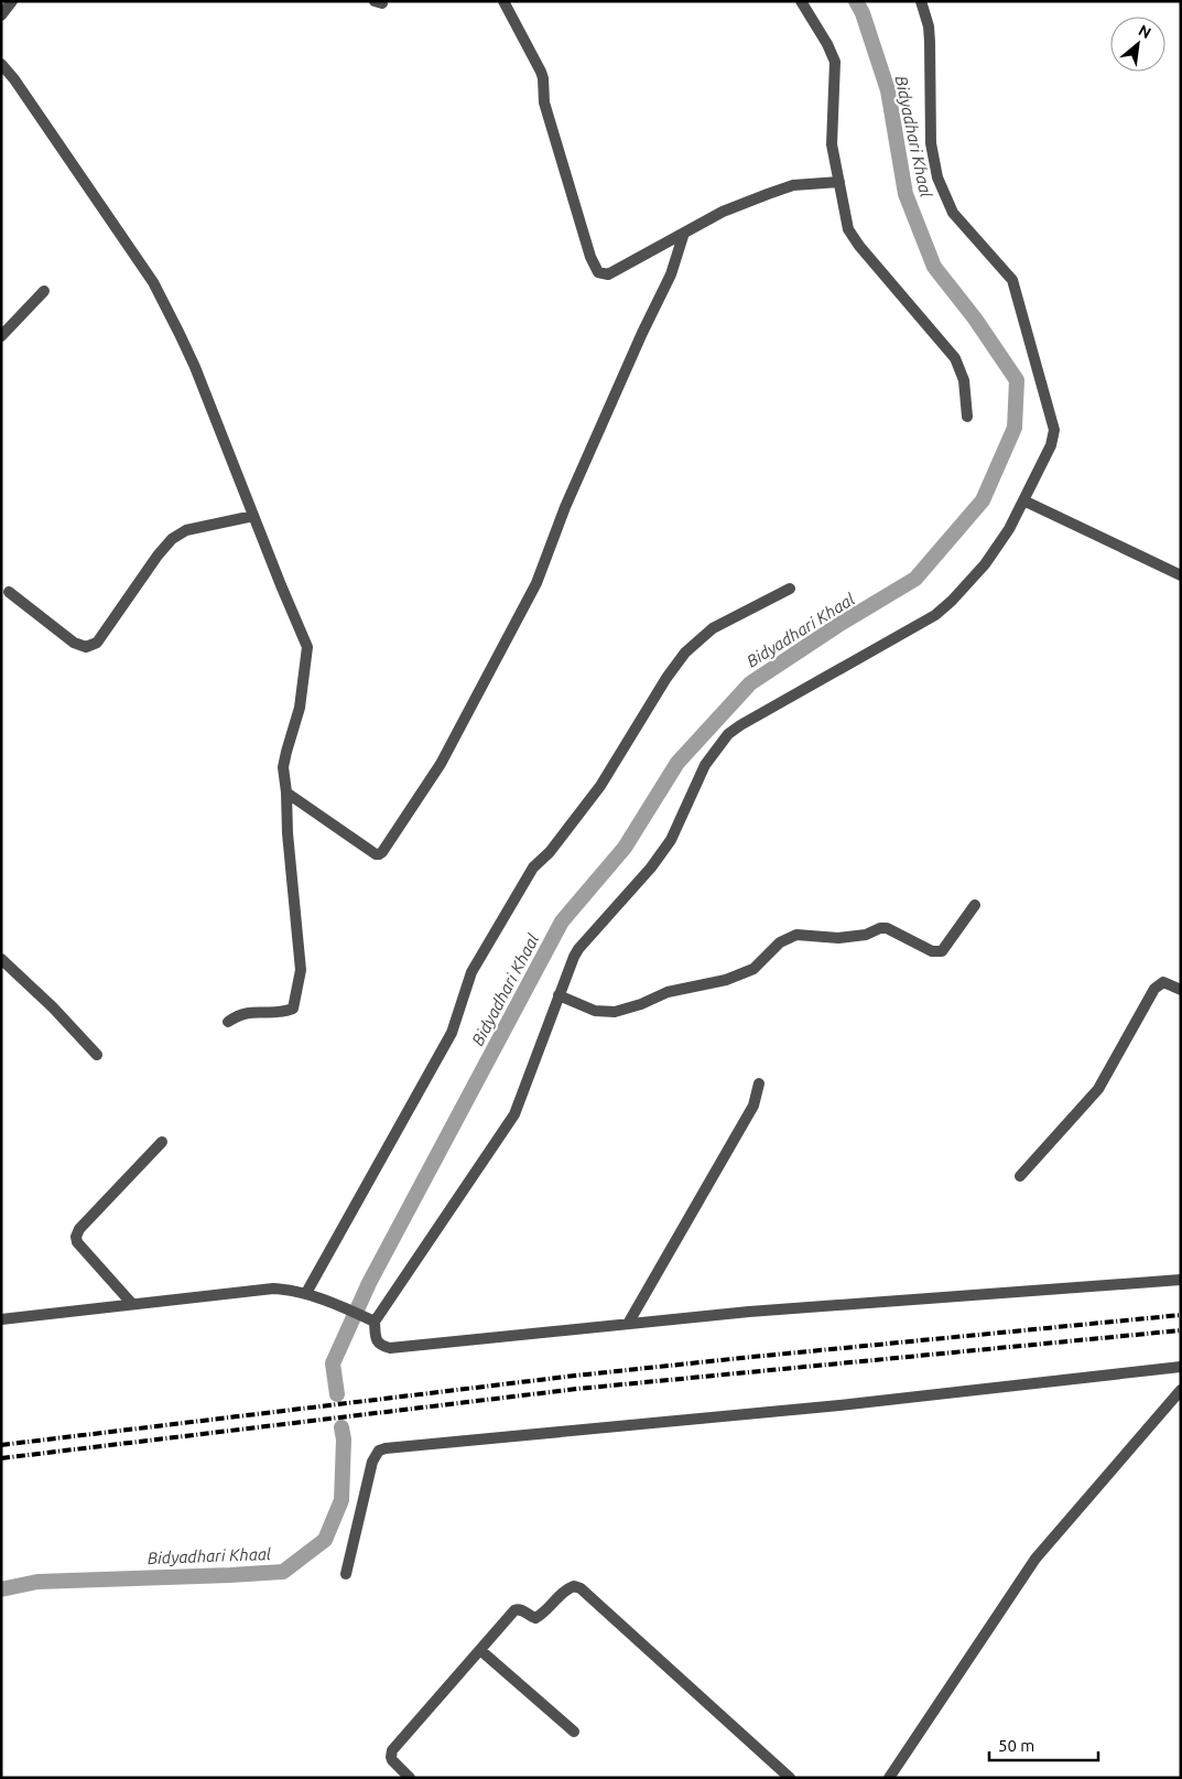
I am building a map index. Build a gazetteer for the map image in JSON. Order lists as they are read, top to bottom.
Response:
{
  "water": ["Bidyadhari Khaal"],
  "scale_bar": "50 m",
  "north": "top right"
}
